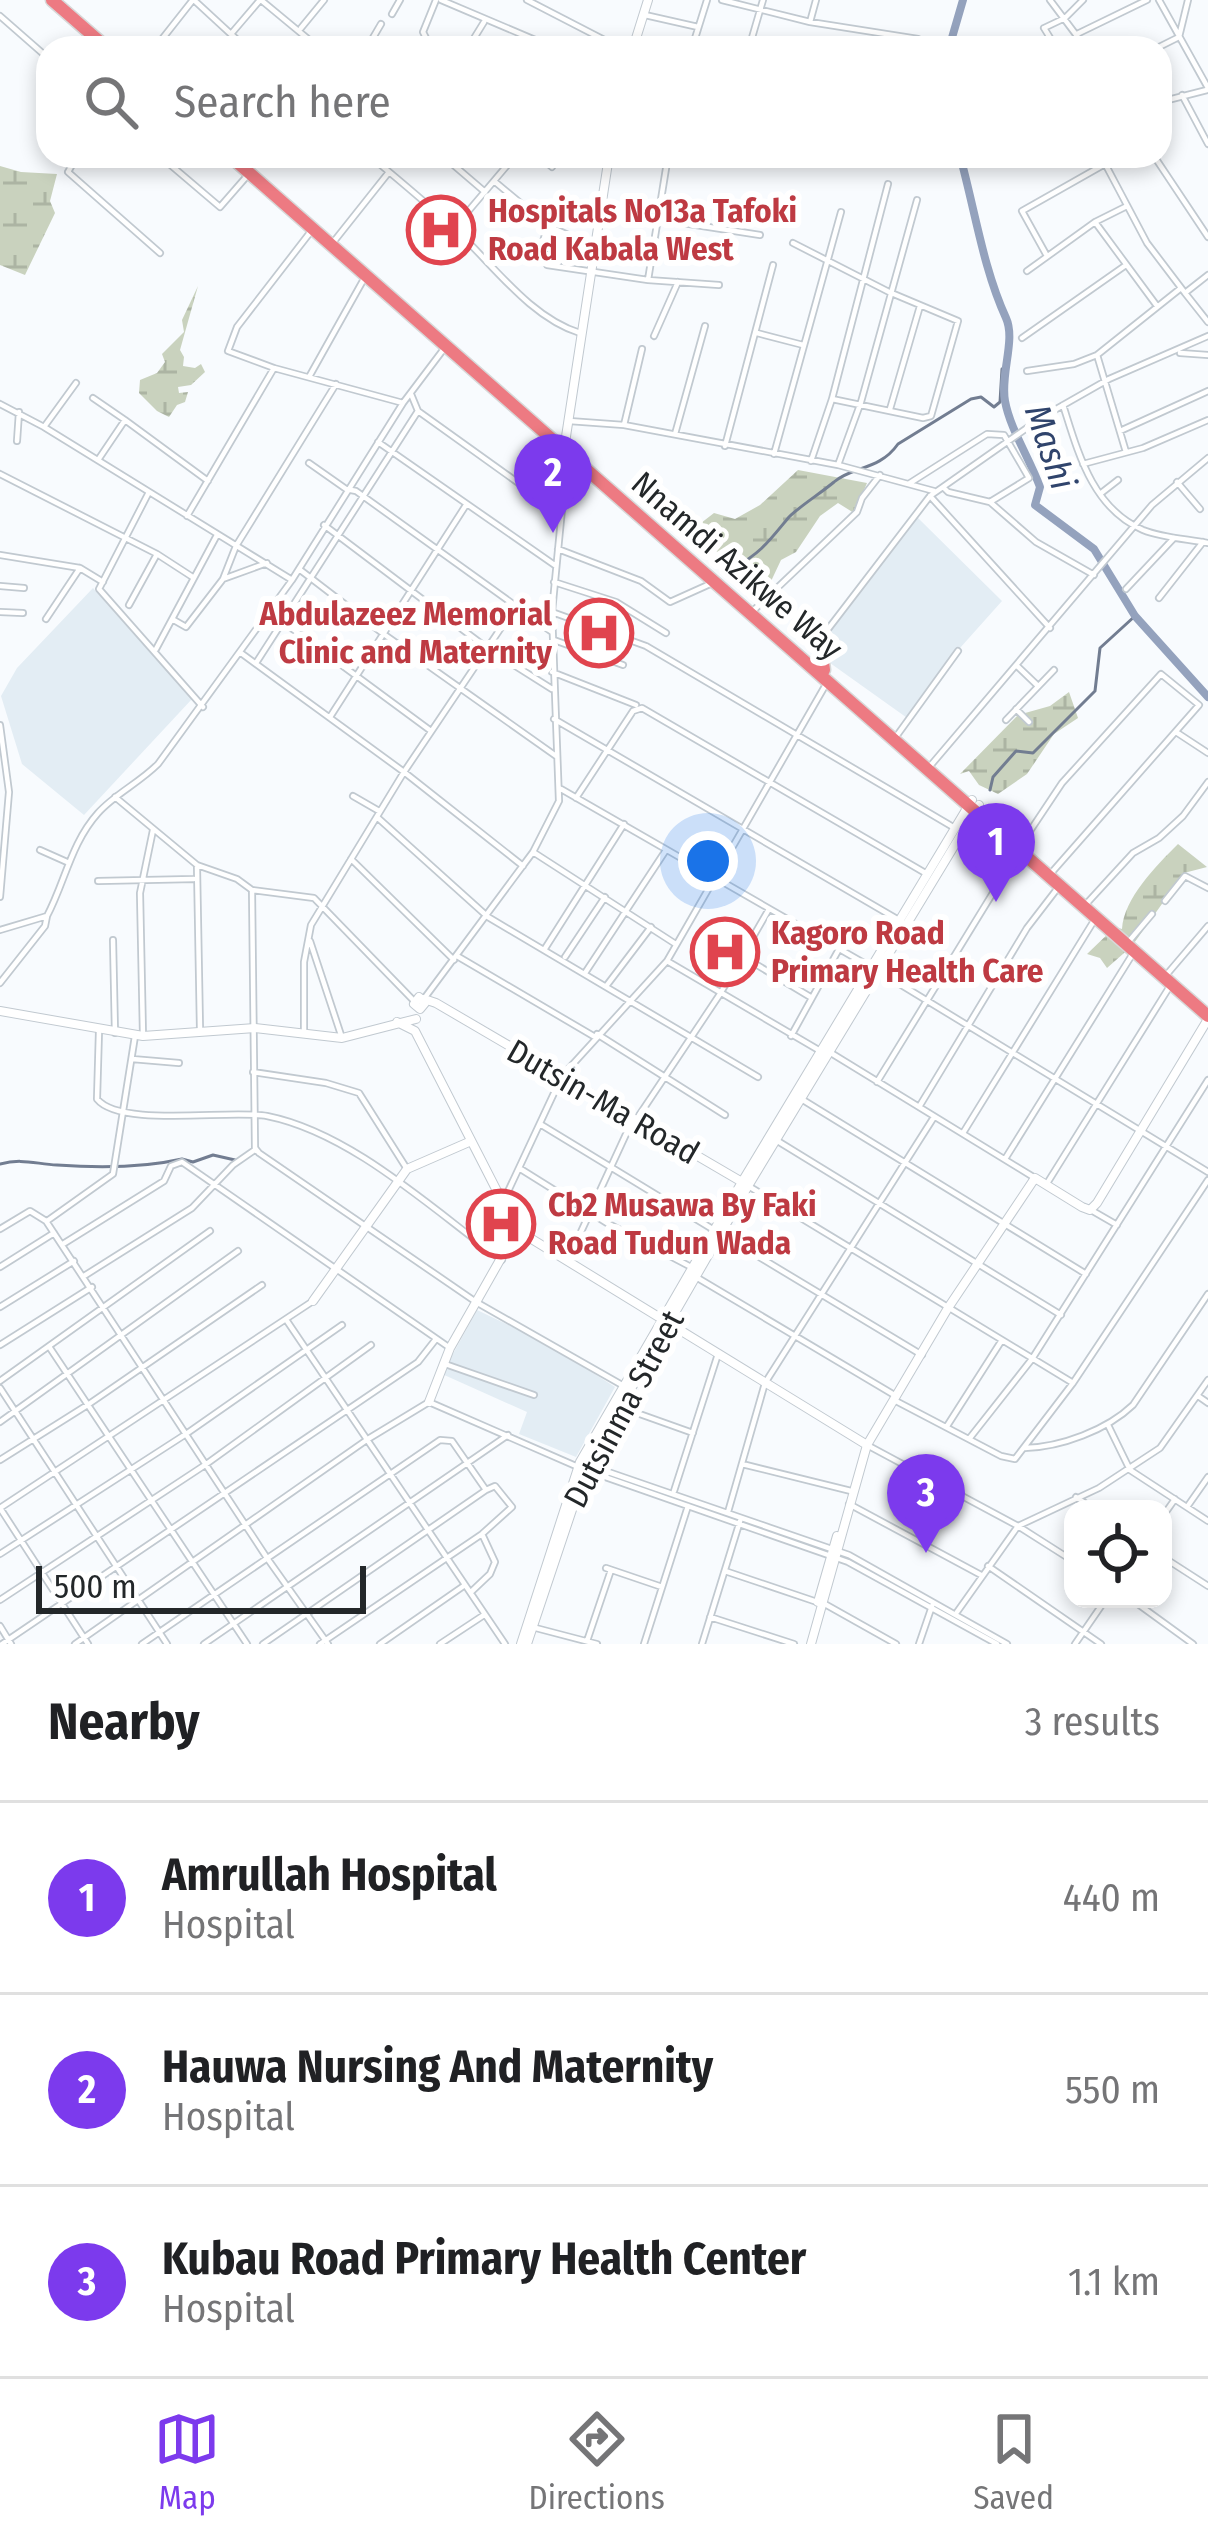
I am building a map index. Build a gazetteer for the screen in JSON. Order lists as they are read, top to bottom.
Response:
{
  "streets": {
    "highway": ["Nnamdi Azikwe Way"],
    "street": ["Dutsin-Ma Road", "Dutsinma Street"]
  },
  "crossings": [
    ["Dutsin-Ma Road", "Dutsinma Street"]
  ],
  "water": ["Mashi"],
  "places": {
    "hospital": [
      "Hospitals No13a Tafoki Road Kabala West",
      "Abdulazeez Memorial Clinic and Maternity",
      "Kagoro Road Primary Health Care",
      "Cb2 Musawa By Faki Road Tudun Wada"
    ]
  },
  "scale_bar": "500 m",
  "page": {
    "search": "Search here",
    "pins": ["2", "1", "3"],
    "scale": "500 m",
    "heading": ["Nearby", "3 results"],
    "list": [
      {
        "mark": "1",
        "name": "Amrullah Hospital",
        "note": "Hospital",
        "value": "440 m"
      },
      {
        "mark": "2",
        "name": "Hauwa Nursing And Maternity",
        "note": "Hospital",
        "value": "550 m"
      },
      {
        "mark": "3",
        "name": "Kubau Road Primary Health Center",
        "note": "Hospital",
        "value": "1.1 km"
      }
    ],
    "nav": ["Map", "Directions", "Saved"]
  }
}
